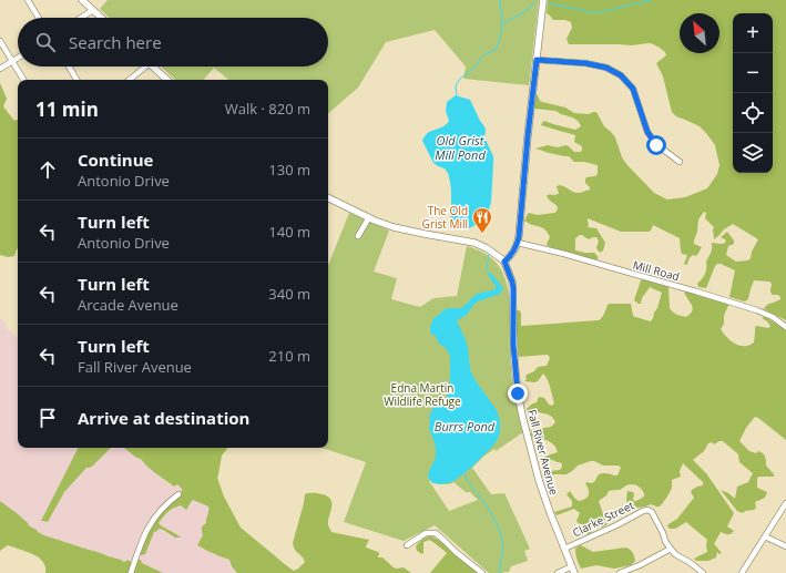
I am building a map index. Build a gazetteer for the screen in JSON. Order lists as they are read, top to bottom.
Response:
{
  "streets": {
    "main road": ["Fall River Avenue"],
    "street": ["Mill Road", "Clarke Street"]
  },
  "crossings": [
    ["Fall River Avenue", "Clarke Street"]
  ],
  "water": ["Old Grist Mill Pond", "Burrs Pond"],
  "parks": ["Edna Martin Wildlife Refuge"],
  "places": {
    "restaurant": ["The Old Grist Mill"]
  },
  "north": "top left",
  "page": {
    "map_buttons": ["+", "−"],
    "search": "Search here",
    "heading": ["11 min", "Walk · 820 m"],
    "list": [
      ["Continue", "Antonio Drive", "130 m"],
      ["Turn left", "Antonio Drive", "140 m"],
      ["Turn left", "Arcade Avenue", "340 m"],
      ["Turn left", "Fall River Avenue", "210 m"],
      "Arrive at destination"
    ]
  }
}
